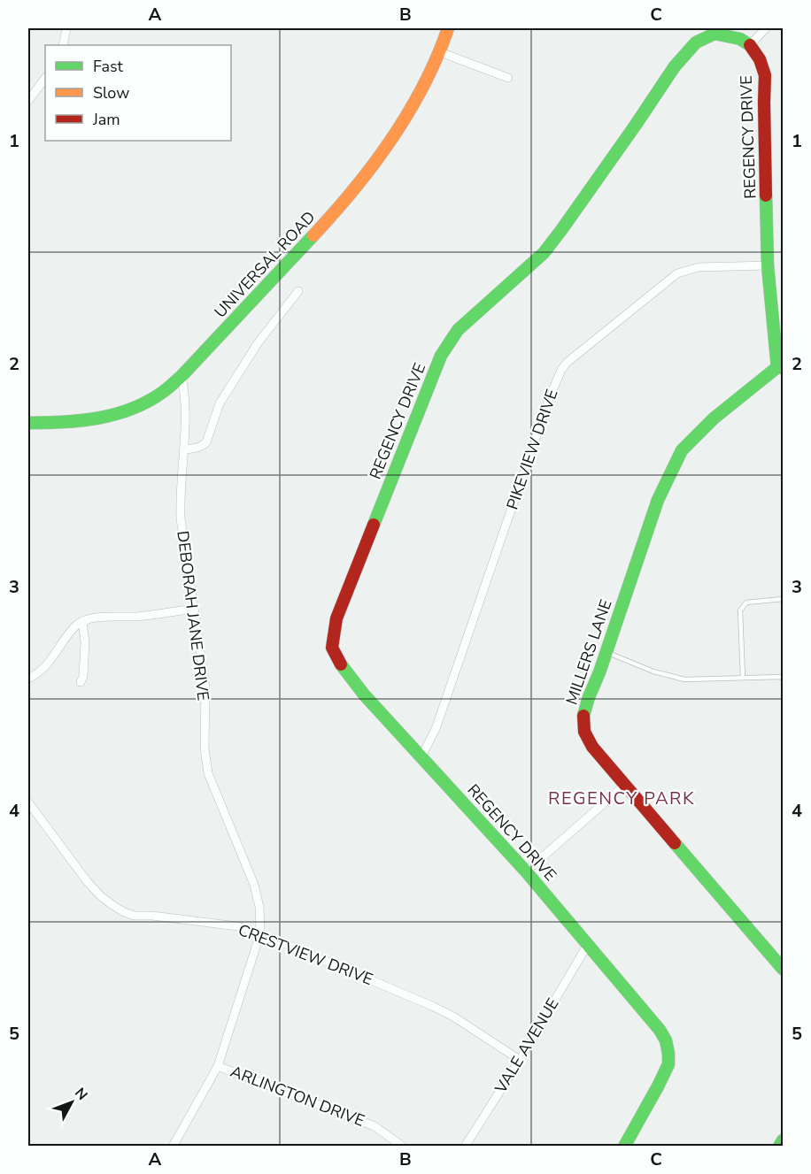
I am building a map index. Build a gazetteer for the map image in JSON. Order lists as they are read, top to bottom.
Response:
{
  "streets": {
    "street": [
      "REGENCY DRIVE",
      "UNIVERSAL ROAD",
      "PIKEVIEW DRIVE",
      "DEBORAH JANE DRIVE",
      "MILLERS LANE",
      "CRESTVIEW DRIVE",
      "VALE AVENUE",
      "ARLINGTON DRIVE"
    ]
  },
  "crossings": [
    ["REGENCY DRIVE", "PIKEVIEW DRIVE"],
    ["REGENCY DRIVE", "MILLERS LANE"],
    ["REGENCY DRIVE", "VALE AVENUE"],
    ["UNIVERSAL ROAD", "DEBORAH JANE DRIVE"],
    ["DEBORAH JANE DRIVE", "CRESTVIEW DRIVE"],
    ["DEBORAH JANE DRIVE", "ARLINGTON DRIVE"],
    ["CRESTVIEW DRIVE", "VALE AVENUE"]
  ],
  "districts": ["REGENCY PARK"],
  "legend": ["Fast", "Slow", "Jam"],
  "north": "top right",
  "grid": {
    "columns": ["A", "B", "C"],
    "rows": [
      "1",
      "2",
      "3",
      "4",
      "5"
    ]
  }
}
